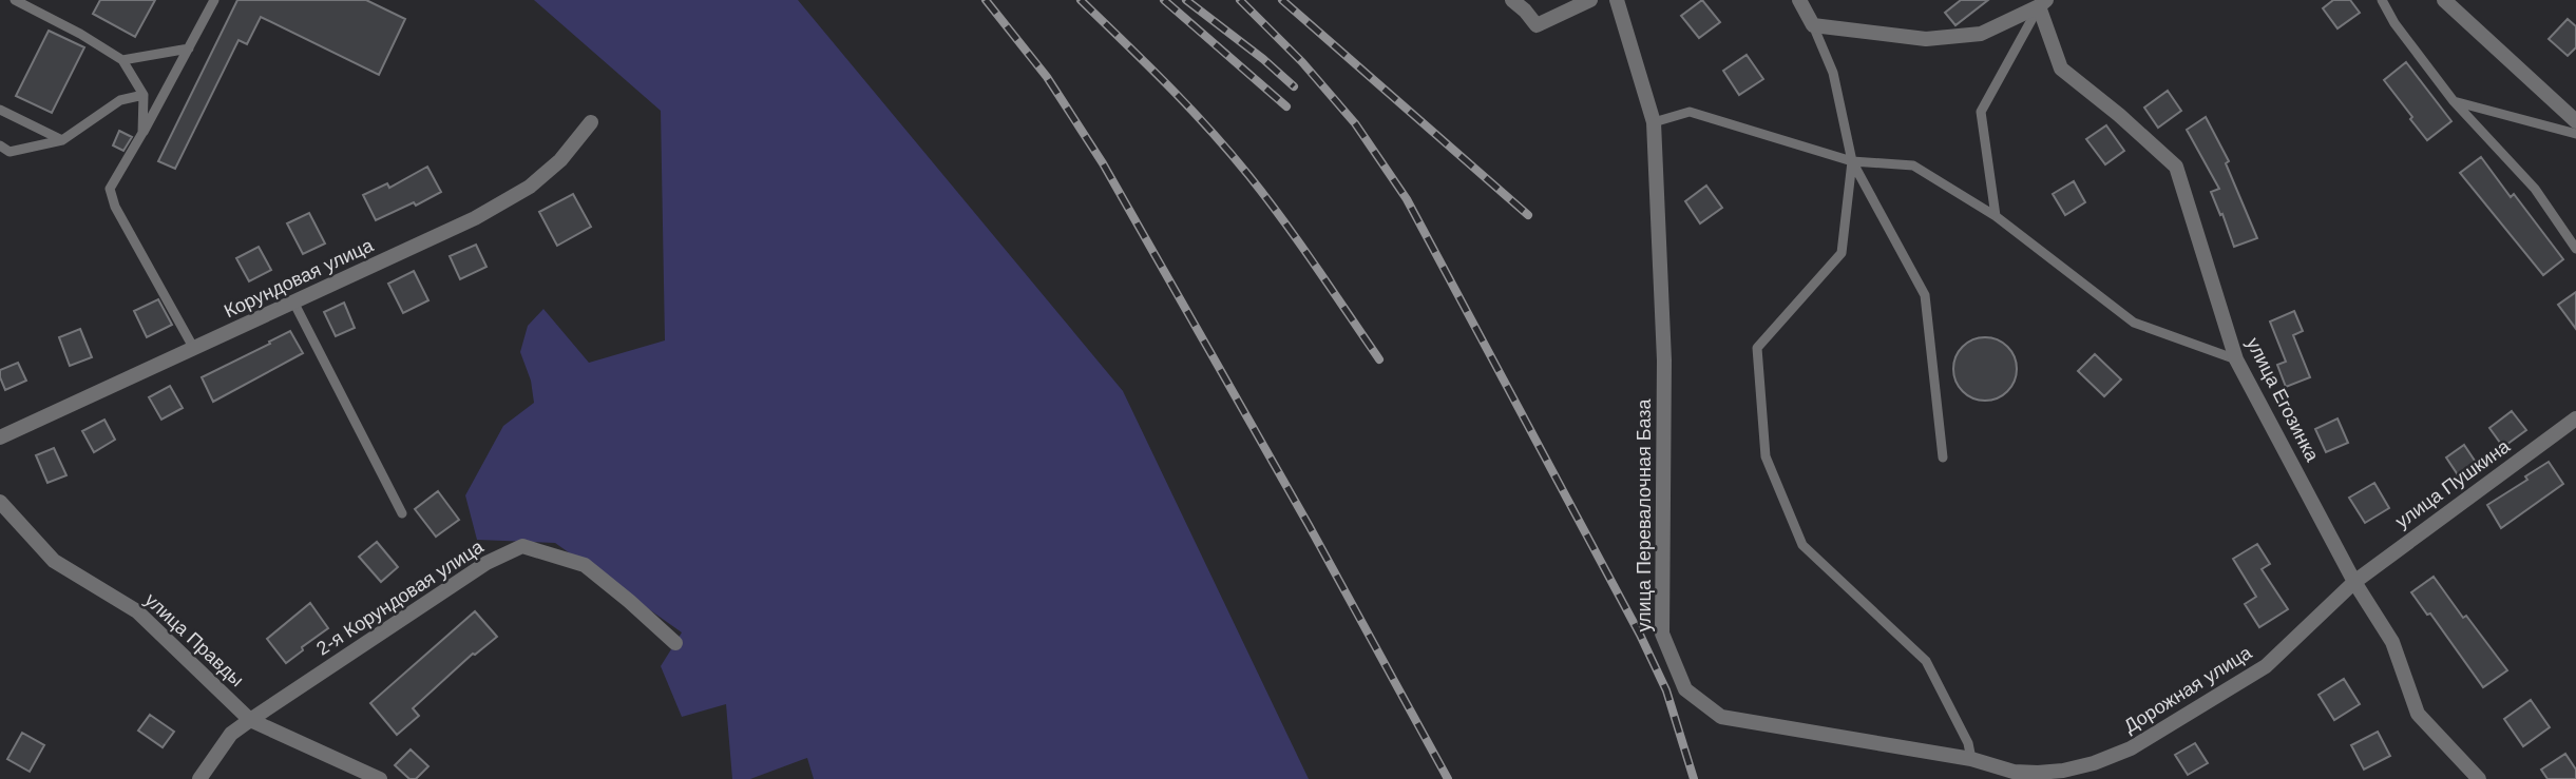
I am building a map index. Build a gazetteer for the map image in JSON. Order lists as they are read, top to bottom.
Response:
{
  "streets": {
    "street": [
      "Корундовая улица",
      "улица Егозинка",
      "улица Пушкина",
      "улица Перевалочная База",
      "2-я Корундовая улица",
      "улица Правды",
      "Дорожная улица"
    ]
  },
  "crossings": [
    ["улица Егозинка", "улица Пушкина"],
    ["улица Егозинка", "Дорожная улица"],
    ["улица Пушкина", "Дорожная улица"],
    ["улица Перевалочная База", "Дорожная улица"],
    ["2-я Корундовая улица", "улица Правды"]
  ]
}
